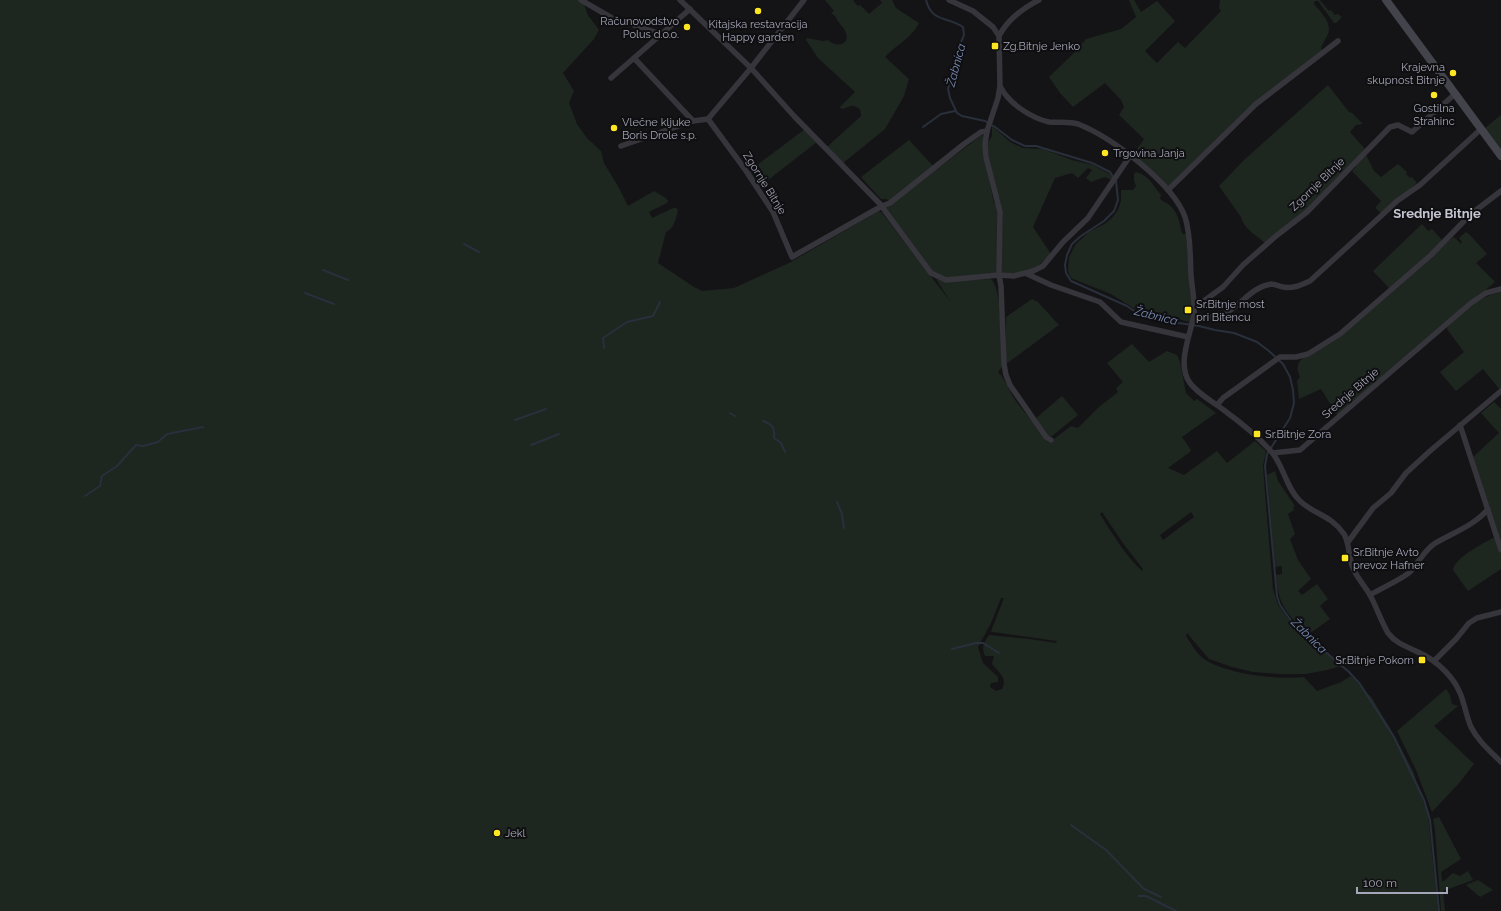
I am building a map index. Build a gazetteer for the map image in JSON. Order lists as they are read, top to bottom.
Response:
{
  "streets": {
    "street": ["Zgornje Bitnje", "Srednje Bitnje"]
  },
  "districts": ["Srednje Bitnje"],
  "water": ["Žabnica"],
  "places": {
    "other": [
      "Kitajska restavracija Happy garden",
      "Računovodstvo Polus d.o.o.",
      "Krajevna skupnost Bitnje",
      "Gostilna Strahinc",
      "Vlečne kljuke Boris Drole s.p.",
      "Trgovina Janja",
      "Jekl"
    ],
    "transit": [
      "Zg.Bitnje Jenko",
      "Sr.Bitnje most pri Bitencu",
      "Sr.Bitnje Zora",
      "Sr.Bitnje Avto prevoz Hafner",
      "Sr.Bitnje Pokorn"
    ]
  },
  "scale_bar": "100 m"
}
